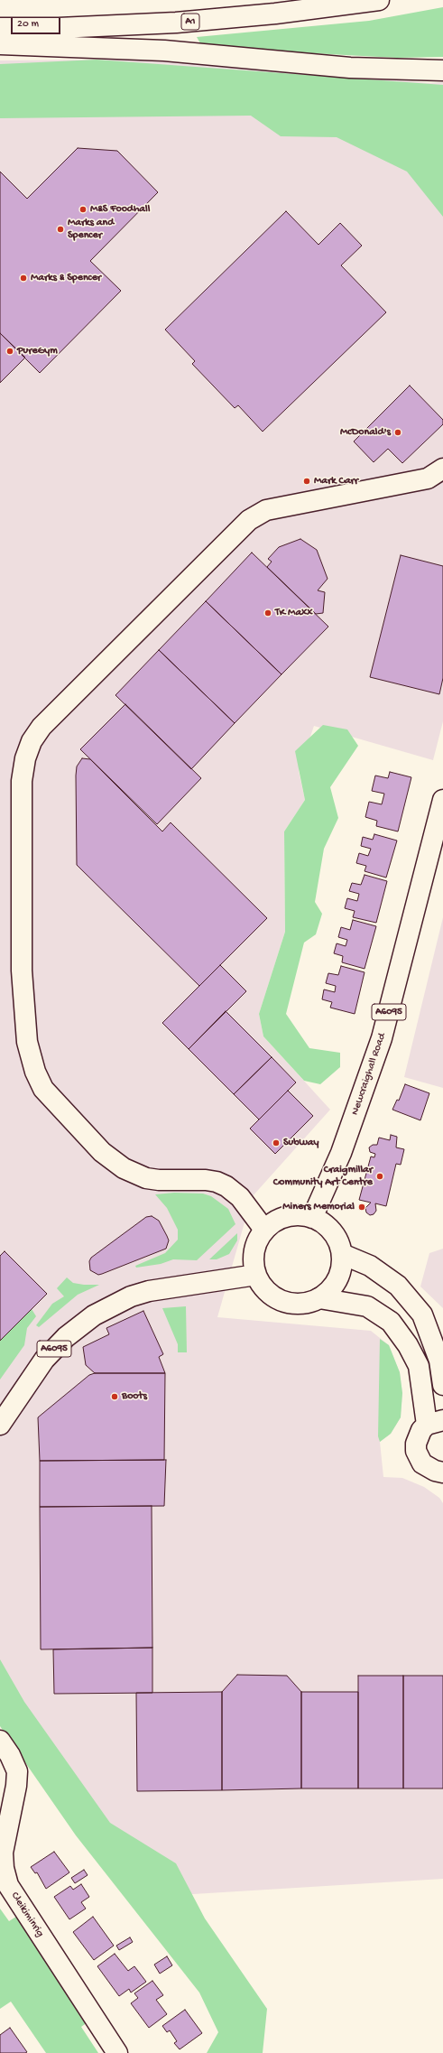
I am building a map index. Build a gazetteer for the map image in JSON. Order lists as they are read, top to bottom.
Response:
{
  "streets": {
    "street": [
      "A1",
      "A6095",
      "Newcraighall Road",
      "Cleikiminrig"
    ]
  },
  "crossings": [
    ["A6095", "Newcraighall Road"]
  ],
  "places": [
    "M&S Foodhall",
    "Marks and Spencer",
    "Marks & Spencer",
    "PureGym",
    "McDonald's",
    "Mark Carr",
    "TK Maxx",
    "Subway",
    "Craigmillar Community Art Centre",
    "Miners Memorial",
    "Boots"
  ],
  "scale_bar": "20 m"
}
